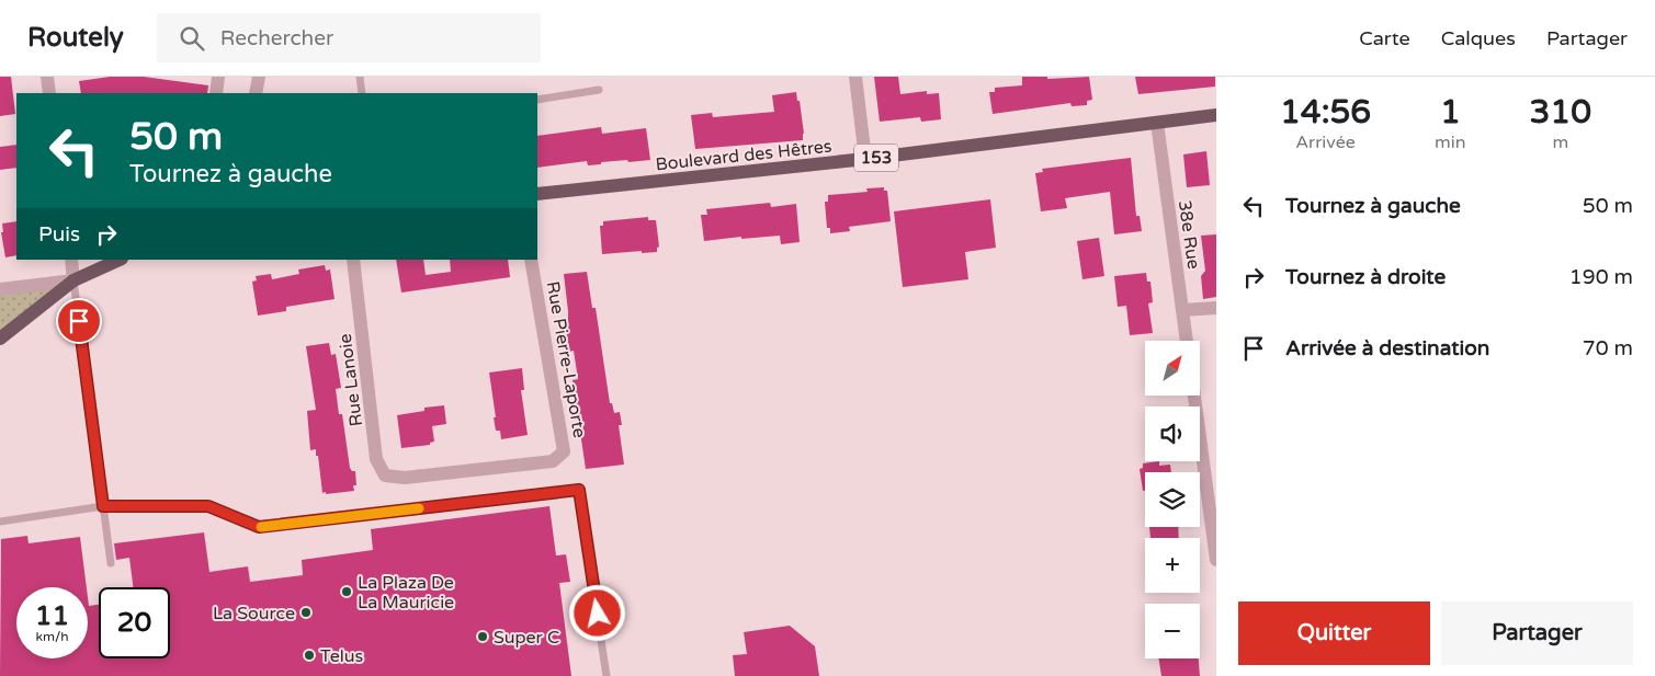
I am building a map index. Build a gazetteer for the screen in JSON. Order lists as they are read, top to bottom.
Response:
{
  "streets": {
    "main road": ["Boulevard des Hêtres", "153"],
    "street": ["38e Rue", "Rue Pierre-Laporte", "Rue Lanoie"]
  },
  "crossings": [
    ["Boulevard des Hêtres", "38e Rue"],
    ["Rue Pierre-Laporte", "Rue Lanoie"]
  ],
  "places": [
    "La Plaza De La Mauricie",
    "La Source",
    "Super C",
    "Telus"
  ],
  "north": "top right",
  "page": {
    "header": "Routely",
    "search": "Rechercher",
    "nav": ["Carte", "Calques", "Partager"],
    "eta": [
      "14:56",
      "Arrivée",
      "1",
      "min",
      "310",
      "m"
    ],
    "turn": ["50 m", "Tournez à gauche"],
    "list": [
      {
        "name": "Tournez à gauche",
        "value": "50 m"
      },
      {
        "name": "Tournez à droite",
        "value": "190 m"
      },
      {
        "name": "Arrivée à destination",
        "value": "70 m"
      }
    ],
    "then": "Puis",
    "map_buttons": ["+", "−"],
    "speed": "11 km/h",
    "limit": "20",
    "buttons": ["Quitter", "Partager"]
  }
}
